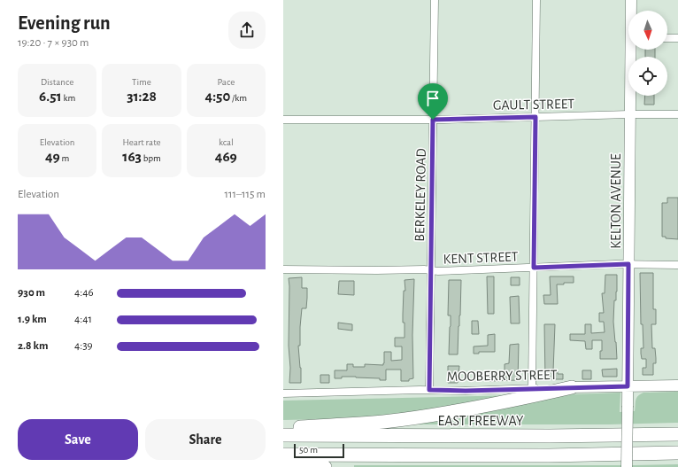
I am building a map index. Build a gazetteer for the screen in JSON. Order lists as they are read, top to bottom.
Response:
{
  "streets": {
    "highway": ["EAST FREEWAY"],
    "main road": ["KELTON AVENUE", "MOOBERRY STREET"],
    "street": ["GAULT STREET", "BERKELEY ROAD", "KENT STREET"]
  },
  "crossings": [
    ["GAULT STREET", "BERKELEY ROAD"],
    ["GAULT STREET", "KELTON AVENUE"],
    ["BERKELEY ROAD", "KENT STREET"],
    ["BERKELEY ROAD", "MOOBERRY STREET"],
    ["KELTON AVENUE", "KENT STREET"],
    ["KELTON AVENUE", "MOOBERRY STREET"]
  ],
  "scale_bar": "50 m",
  "north": "bottom",
  "page": {
    "heading": ["Evening run", "19:20 · 7 × 930 m"],
    "stats": [
      ["Distance", "6.51 km"],
      ["Time", "31:28"],
      ["Pace", "4:50 /km"],
      ["Elevation", "49 m"],
      ["Heart rate", "163 bpm"],
      ["kcal", "469"]
    ],
    "chart": ["Elevation", "111–115 m"],
    "list": [
      {
        "name": "930 m",
        "note": "4:46"
      },
      {
        "name": "1.9 km",
        "note": "4:41"
      },
      {
        "name": "2.8 km",
        "note": "4:39"
      }
    ],
    "buttons": ["Save", "Share"],
    "scale": "50 m"
  }
}
